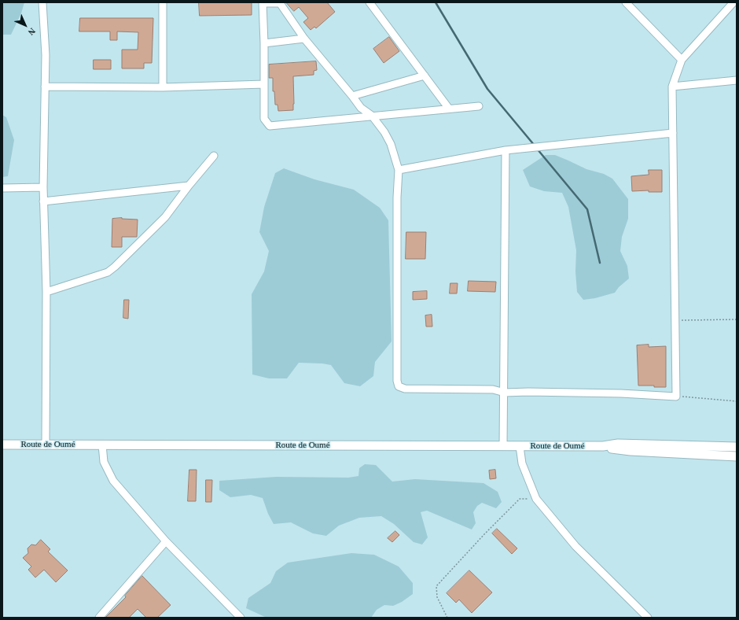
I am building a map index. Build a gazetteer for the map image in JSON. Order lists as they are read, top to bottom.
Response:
{
  "streets": {
    "main road": ["Route de Oumé"]
  },
  "north": "bottom right"
}
